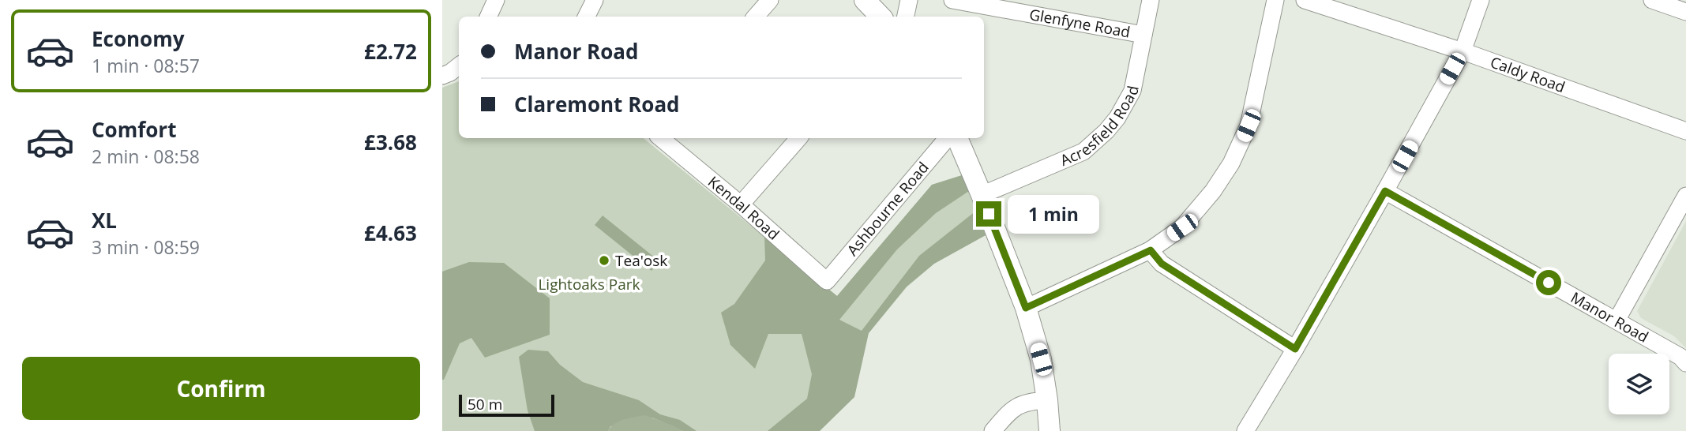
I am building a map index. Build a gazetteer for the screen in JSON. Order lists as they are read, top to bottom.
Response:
{
  "streets": {
    "street": [
      "Glenfyne Road",
      "Caldy Road",
      "Acresfield Road",
      "Kendal Road",
      "Ashbourne Road",
      "Manor Road"
    ]
  },
  "crossings": [
    ["Glenfyne Road", "Acresfield Road"],
    ["Kendal Road", "Ashbourne Road"]
  ],
  "parks": ["Lightoaks Park"],
  "places": ["Tea'osk"],
  "scale_bar": "50 m",
  "page": {
    "list": [
      {
        "name": "Economy",
        "note": "1 min · 08:57",
        "value": "£2.72"
      },
      {
        "name": "Comfort",
        "note": "2 min · 08:58",
        "value": "£3.68"
      },
      {
        "name": "XL",
        "note": "3 min · 08:59",
        "value": "£4.63"
      }
    ],
    "banner": ["Manor Road", "Claremont Road"],
    "bubble": "1 min",
    "buttons": "Confirm",
    "scale": "50 m"
  }
}
